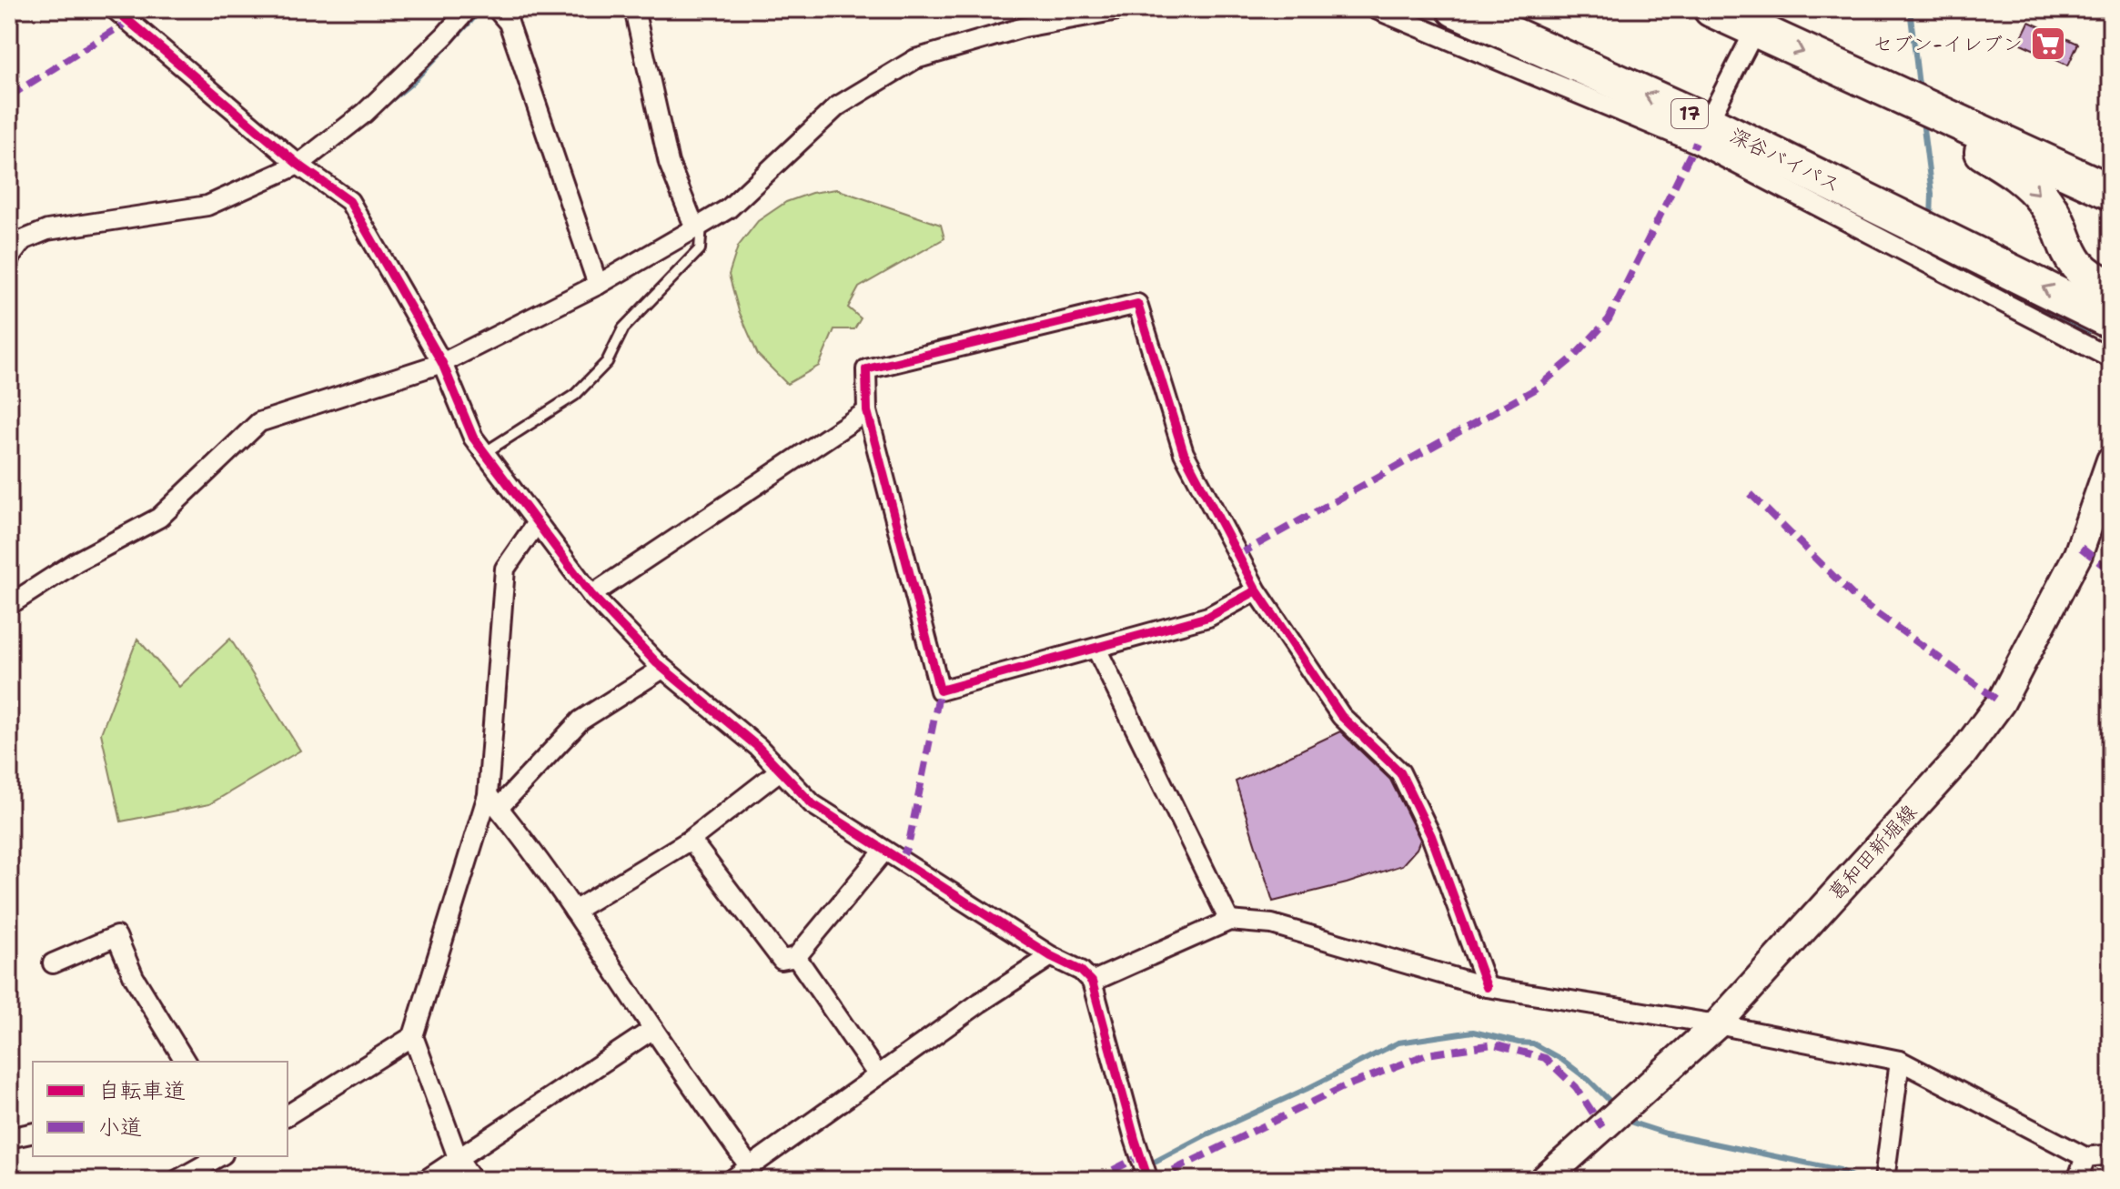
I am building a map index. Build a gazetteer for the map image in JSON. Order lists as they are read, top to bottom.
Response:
{
  "streets": {
    "highway": ["17", "深谷バイパス"],
    "main road": ["葛和田新堀線"]
  },
  "places": {
    "supermarket": ["セブン-イレブン"]
  },
  "legend": ["自転車道", "小道"]
}
